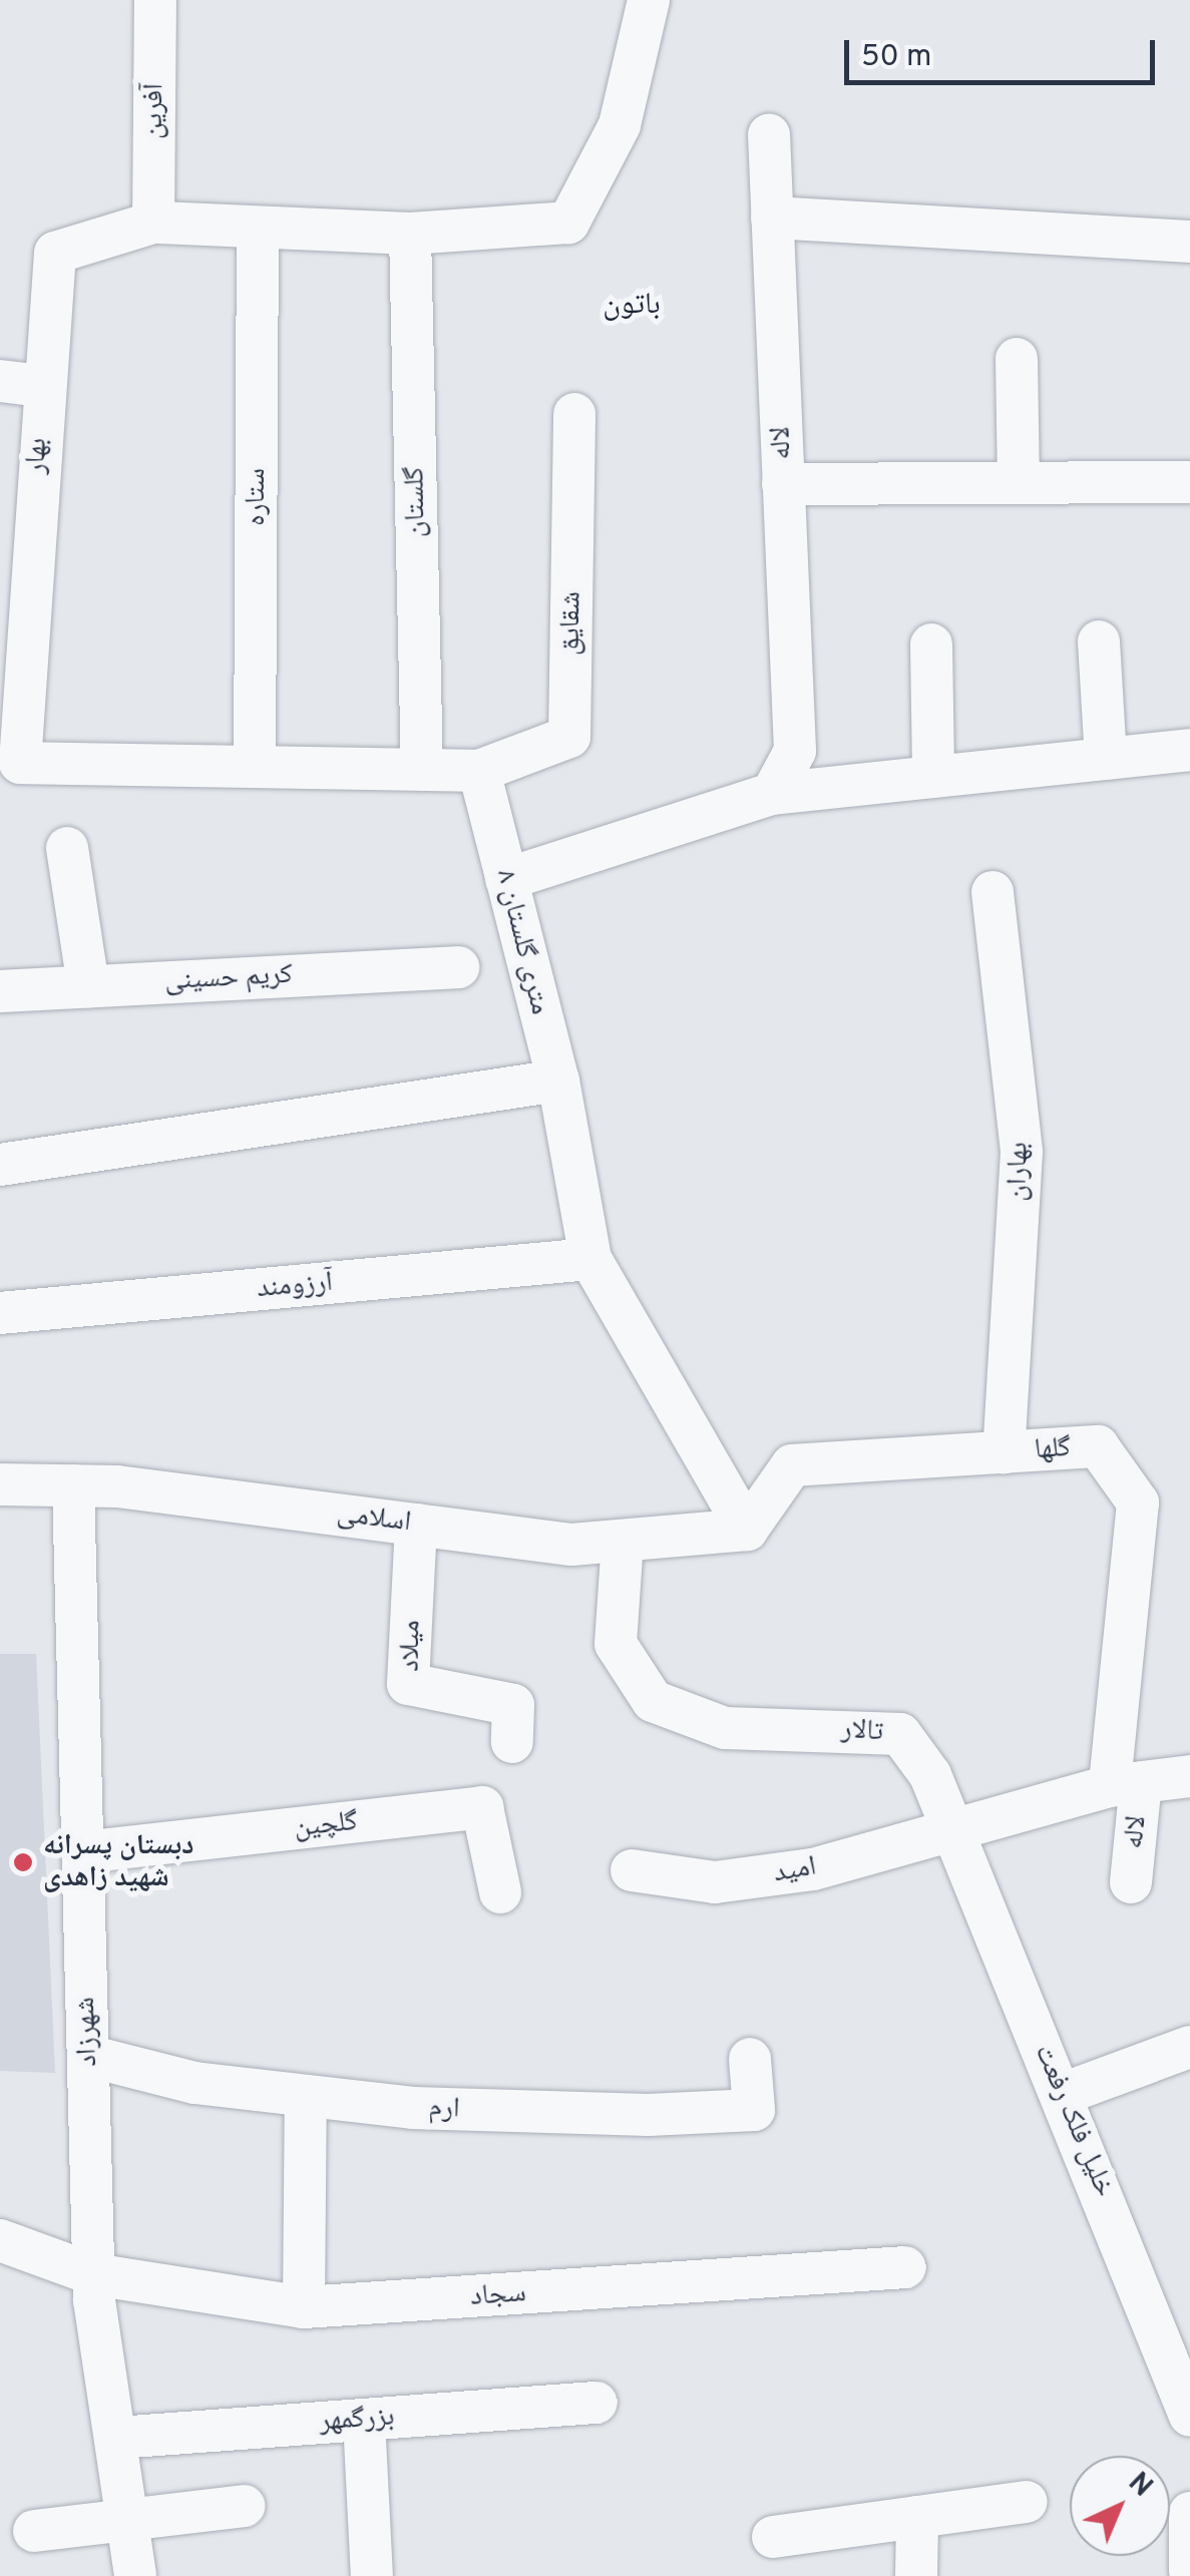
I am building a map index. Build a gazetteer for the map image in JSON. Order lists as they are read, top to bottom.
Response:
{
  "streets": {
    "street": [
      "آفرین",
      "لاله",
      "بهار",
      "ستاره",
      "گلستان",
      "شقایق",
      "۸ متری گلستان",
      "کریم حسینی",
      "بهاران",
      "آرزومند",
      "گلها",
      "اسلامی",
      "میلاد",
      "تالار",
      "گلچین",
      "امید",
      "شهرزاد",
      "ارم",
      "خلیل فلک رفعت",
      "سجاد",
      "بزرگمهر"
    ]
  },
  "crossings": [
    ["آفرین", "بهار"],
    ["لاله", "گلها"],
    ["بهار", "ستاره"],
    ["شقایق", "۸ متری گلستان"],
    ["۸ متری گلستان", "آرزومند"],
    ["۸ متری گلستان", "گلها"],
    ["۸ متری گلستان", "اسلامی"],
    ["بهاران", "گلها"],
    ["گلها", "اسلامی"],
    ["اسلامی", "میلاد"],
    ["اسلامی", "تالار"],
    ["اسلامی", "شهرزاد"],
    ["تالار", "امید"],
    ["تالار", "خلیل فلک رفعت"],
    ["گلچین", "شهرزاد"],
    ["امید", "خلیل فلک رفعت"],
    ["شهرزاد", "ارم"],
    ["شهرزاد", "سجاد"],
    ["شهرزاد", "بزرگمهر"]
  ],
  "districts": ["باتون"],
  "places": ["دبستان پسرانه شهید زاهدی"],
  "scale_bar": "50 m",
  "north": "top right"
}
